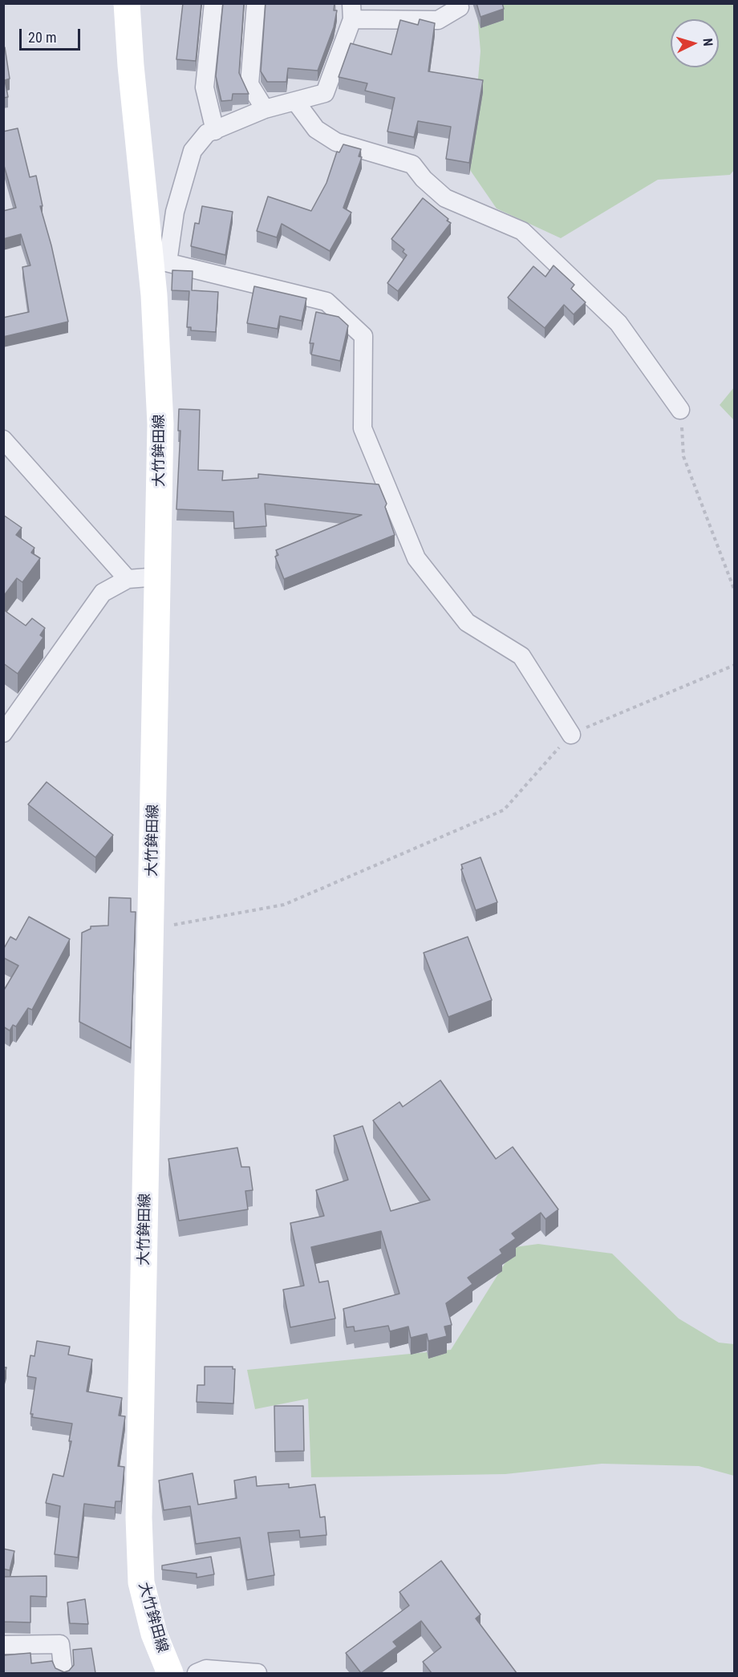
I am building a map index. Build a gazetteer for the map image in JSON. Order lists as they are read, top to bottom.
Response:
{
  "streets": {
    "main road": ["大竹鉾田線"]
  },
  "scale_bar": "20 m",
  "north": "right"
}
